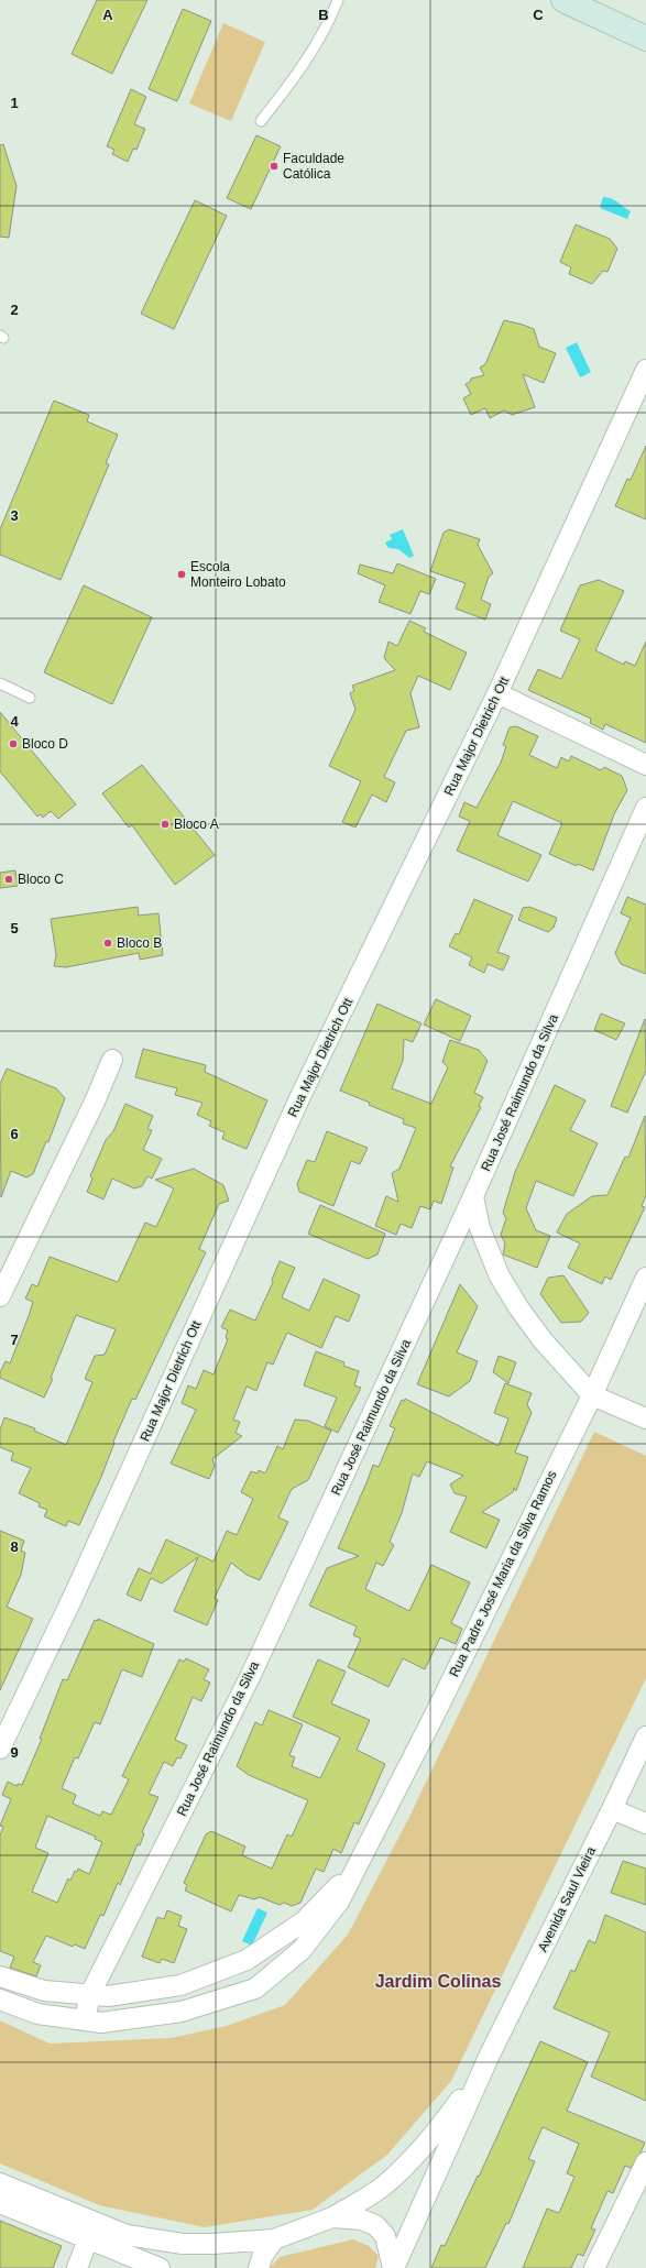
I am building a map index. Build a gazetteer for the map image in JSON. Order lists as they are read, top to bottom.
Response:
{
  "streets": {
    "street": [
      "Rua Major Dietrich Ott",
      "Rua José Raimundo da Silva",
      "Rua Padre José Maria da Silva Ramos",
      "Avenida Saul Vieira"
    ]
  },
  "crossings": [
    ["Rua José Raimundo da Silva", "Rua Padre José Maria da Silva Ramos"]
  ],
  "districts": ["Jardim Colinas"],
  "places": [
    "Faculdade Católica",
    "Escola Monteiro Lobato",
    "Bloco D",
    "Bloco A",
    "Bloco C",
    "Bloco B"
  ],
  "grid": {
    "columns": ["A", "B", "C"],
    "rows": [
      "1",
      "2",
      "3",
      "4",
      "5",
      "6",
      "7",
      "8",
      "9"
    ]
  }
}
